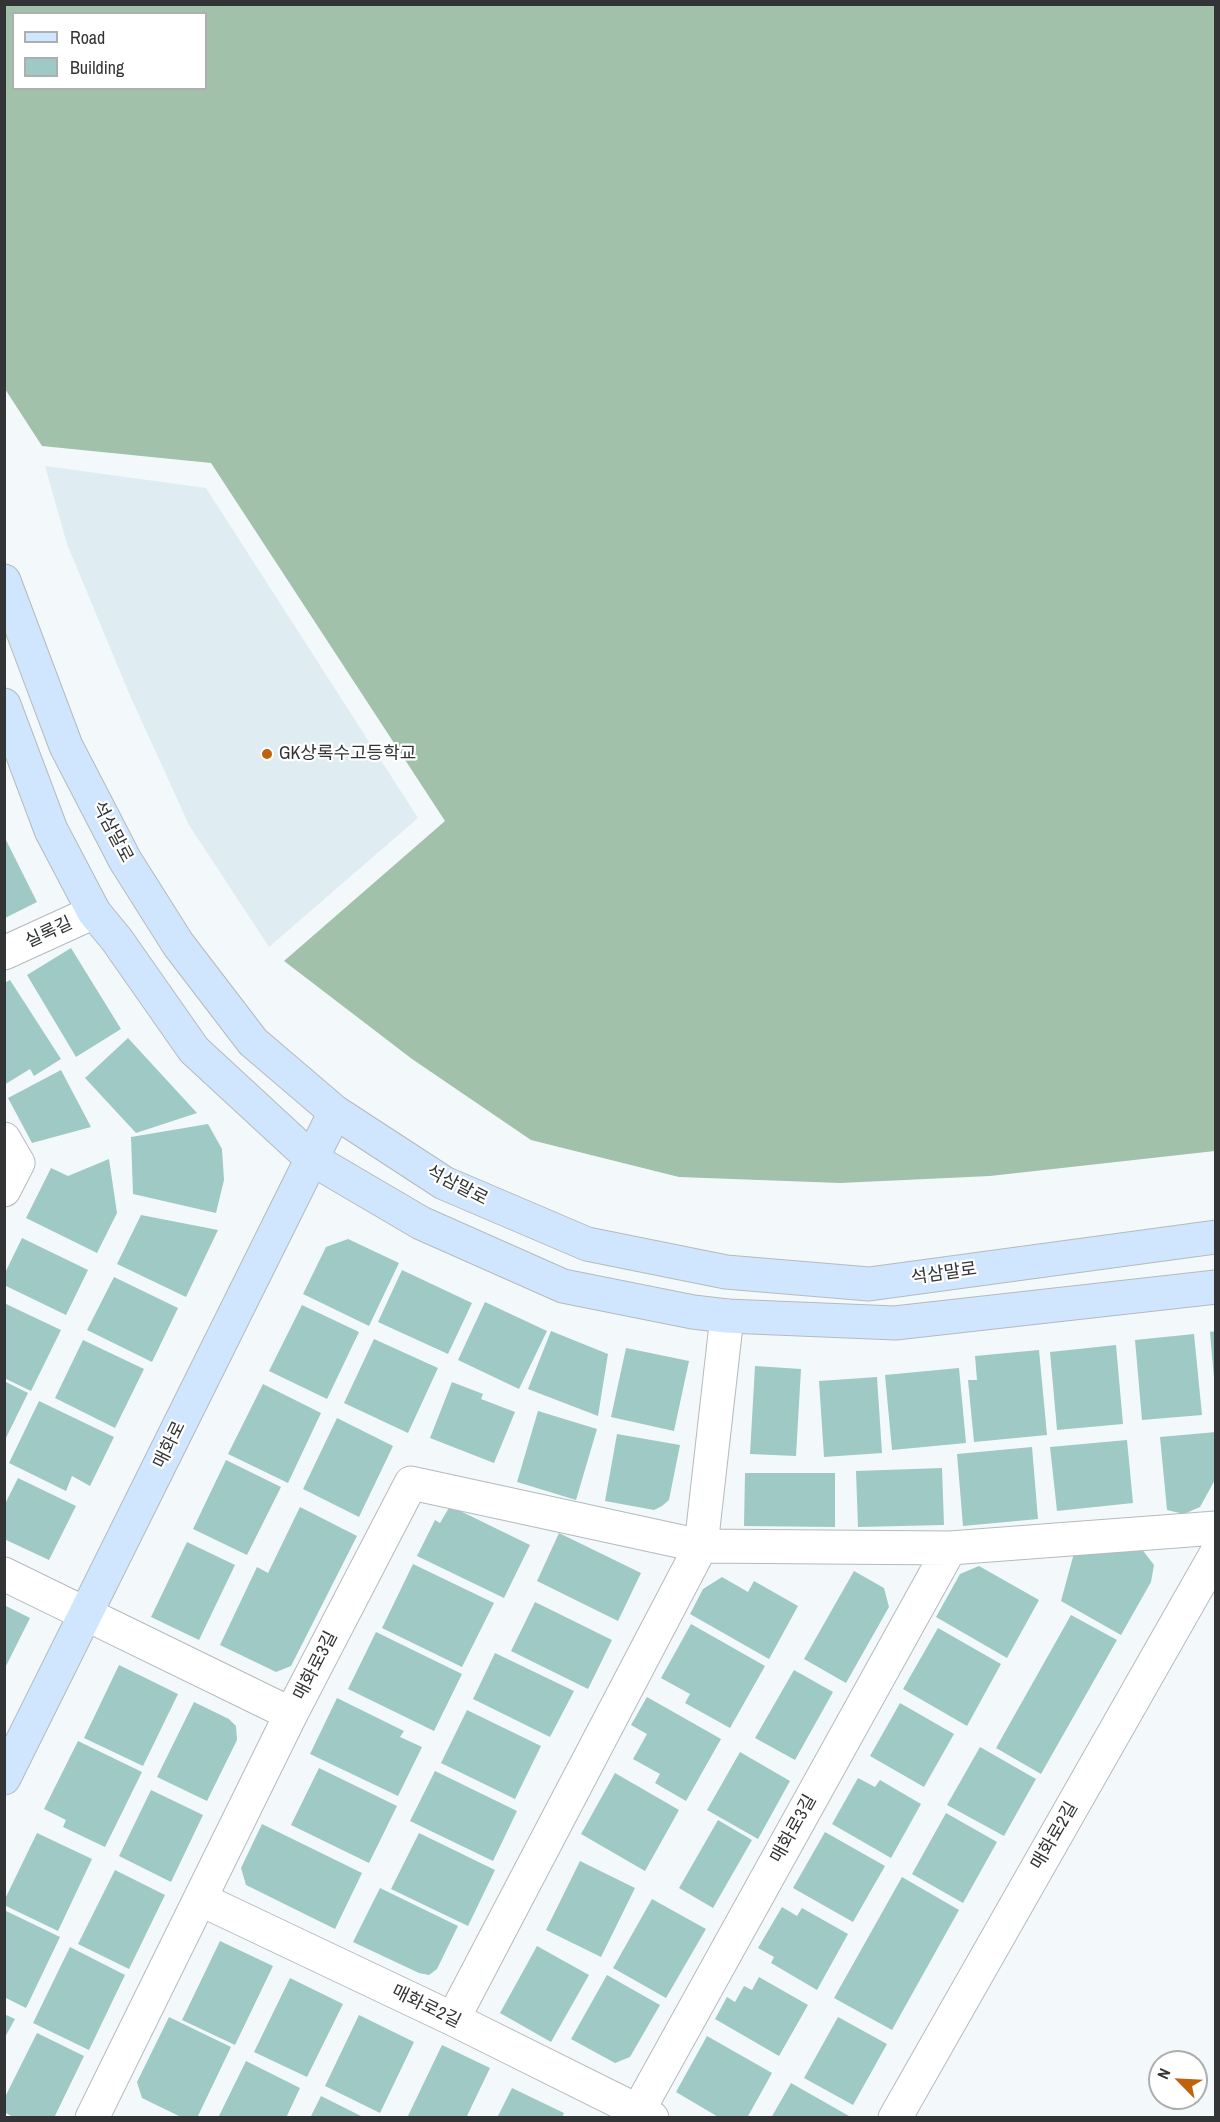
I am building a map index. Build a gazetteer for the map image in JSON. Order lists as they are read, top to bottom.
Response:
{
  "streets": {
    "street": [
      "석삼말로",
      "실록길",
      "매화로",
      "매화로3길",
      "매화로2길"
    ]
  },
  "crossings": [
    ["석삼말로", "매화로"],
    ["매화로3길", "매화로2길"]
  ],
  "places": ["GK상록수고등학교"],
  "legend": ["Road", "Building"],
  "north": "top left"
}
